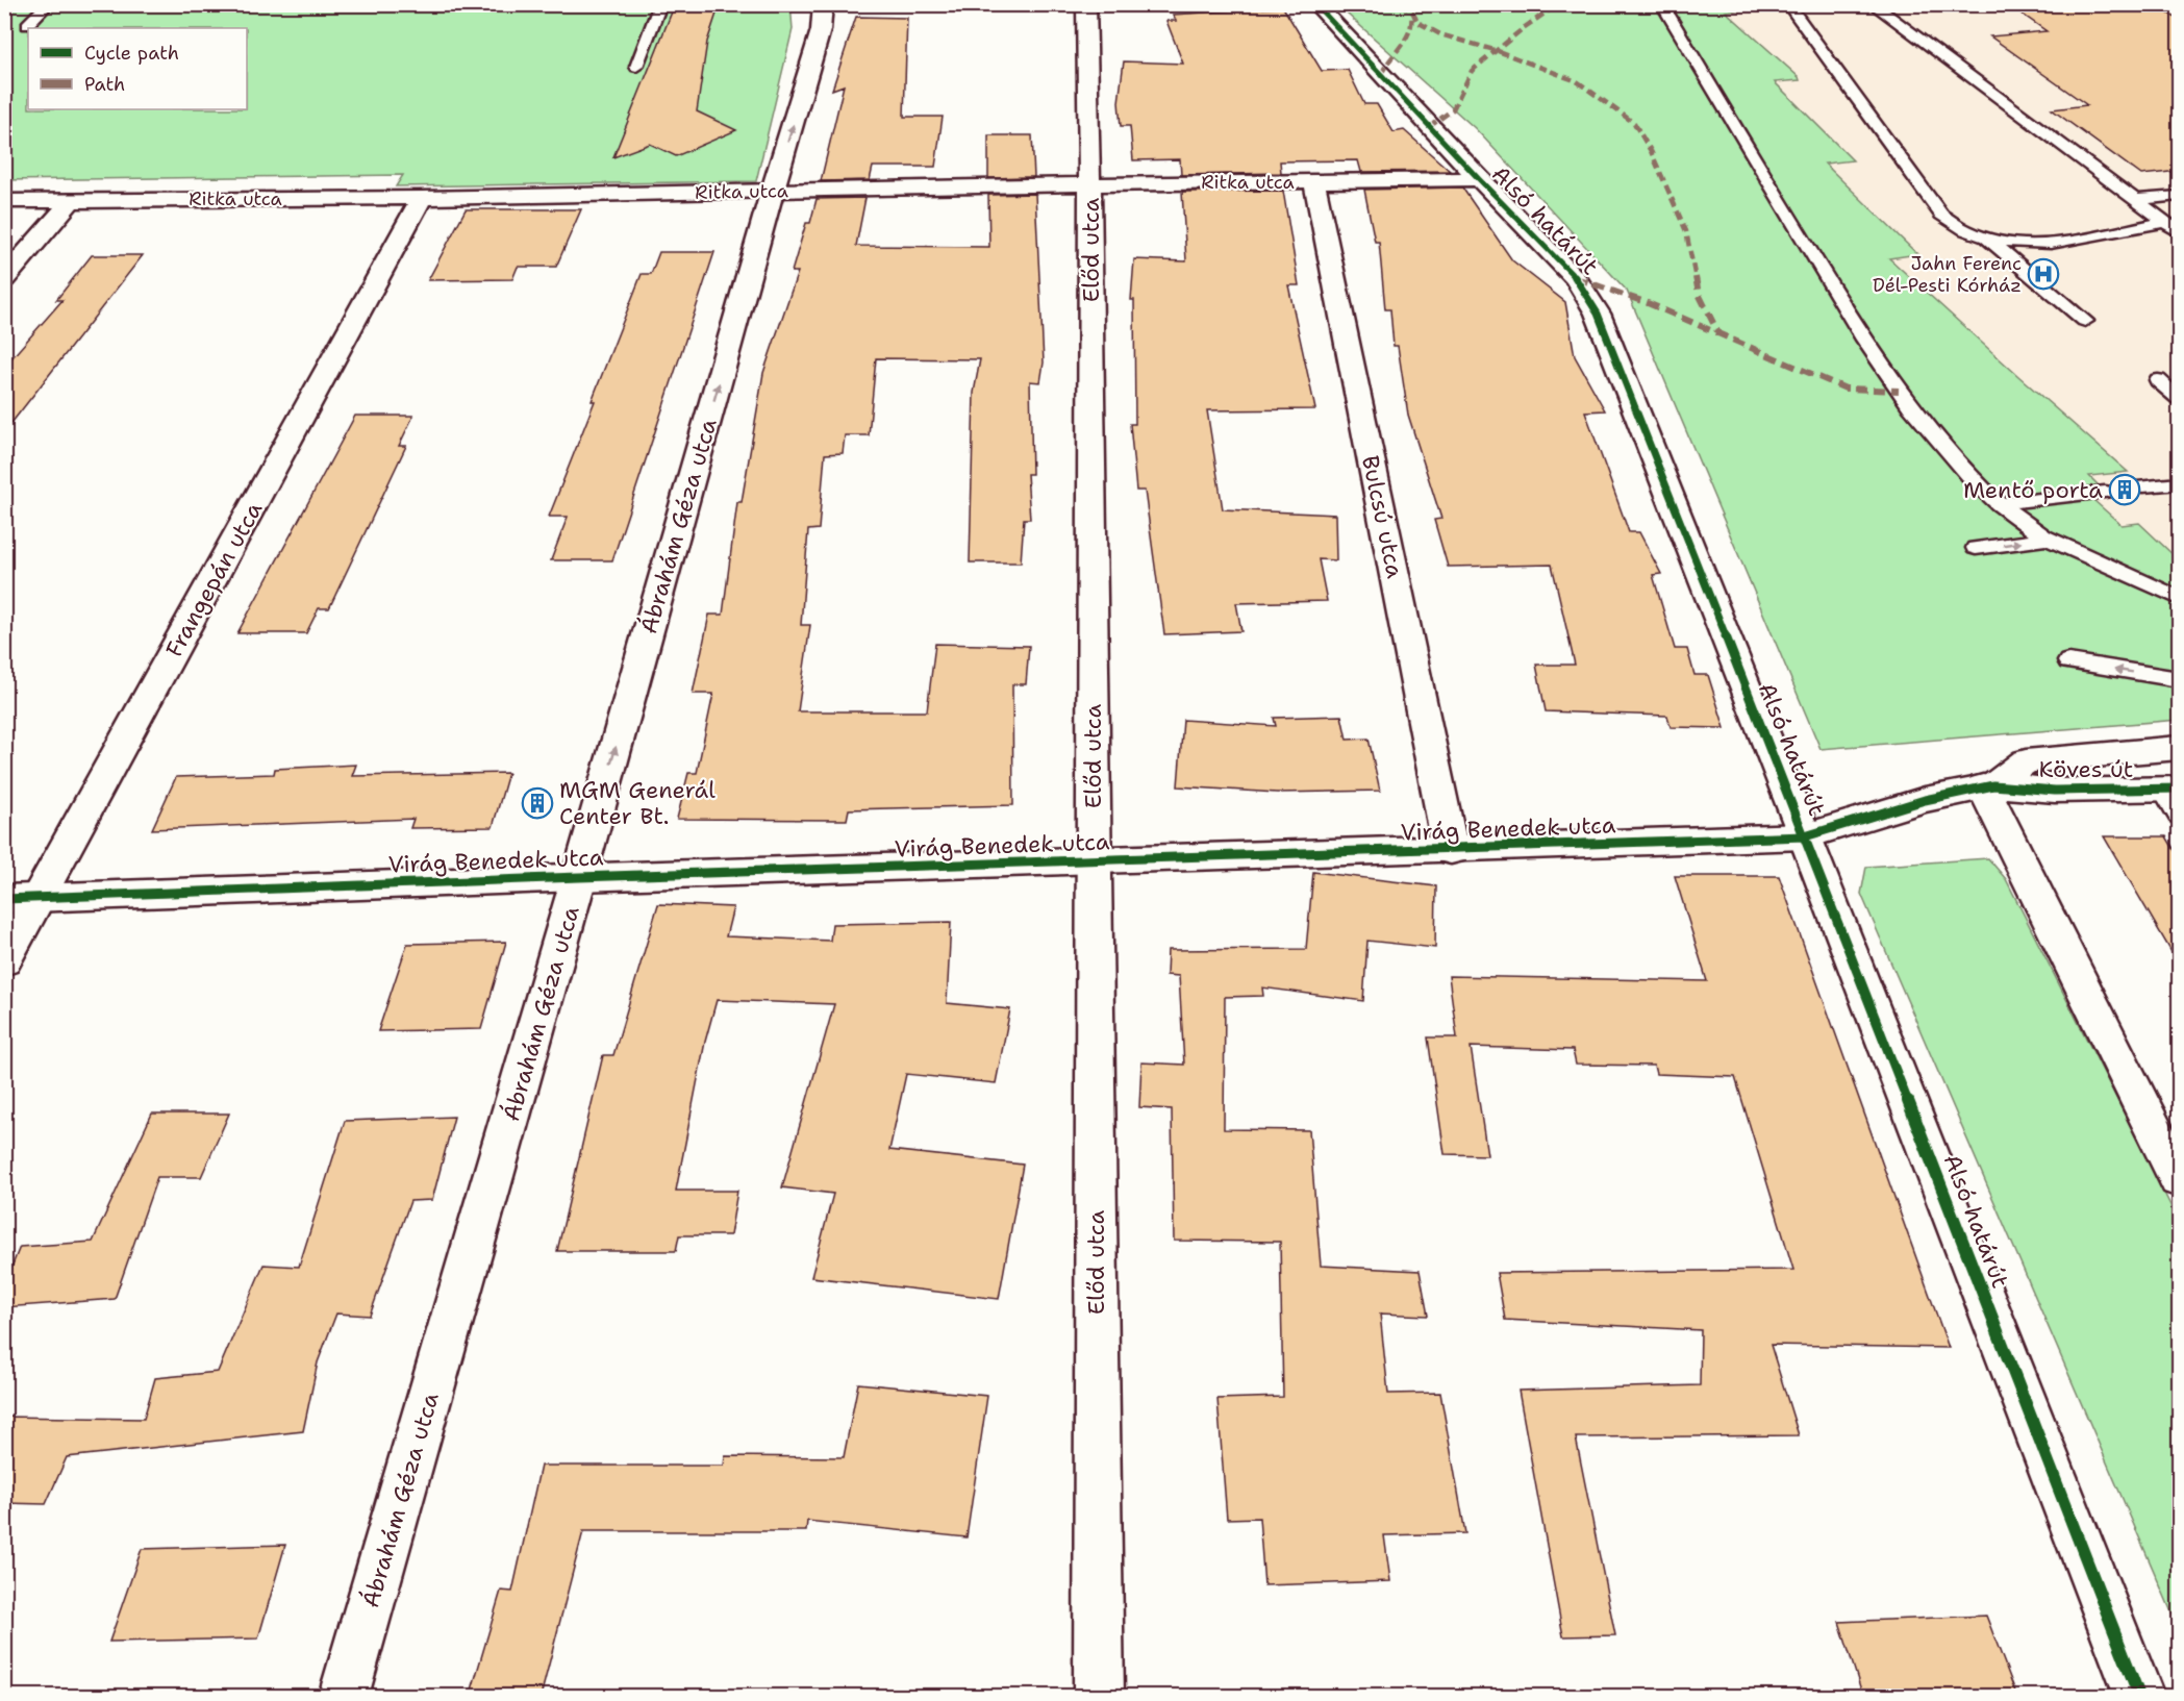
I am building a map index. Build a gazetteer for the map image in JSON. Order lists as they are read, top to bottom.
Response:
{
  "streets": {
    "street": [
      "Ritka utca",
      "Alsó határút",
      "Előd utca",
      "Bulcsú utca",
      "Ábrahám Géza utca",
      "Frangepán utca",
      "Köves út",
      "Virág Benedek utca"
    ]
  },
  "crossings": [
    ["Ritka utca", "Alsó határút"],
    ["Ritka utca", "Előd utca"],
    ["Ritka utca", "Bulcsú utca"],
    ["Ritka utca", "Ábrahám Géza utca"],
    ["Ritka utca", "Frangepán utca"],
    ["Alsó határút", "Virág Benedek utca"],
    ["Előd utca", "Virág Benedek utca"],
    ["Bulcsú utca", "Virág Benedek utca"],
    ["Ábrahám Géza utca", "Virág Benedek utca"],
    ["Frangepán utca", "Virág Benedek utca"],
    ["Köves út", "Virág Benedek utca"]
  ],
  "one_way": ["Ábrahám Géza utca"],
  "places": {
    "hospital": ["Jahn Ferenc Dél-Pesti Kórház"],
    "building": ["Mentő porta", "MGM Generál Center Bt."]
  },
  "legend": ["Cycle path", "Path"]
}
